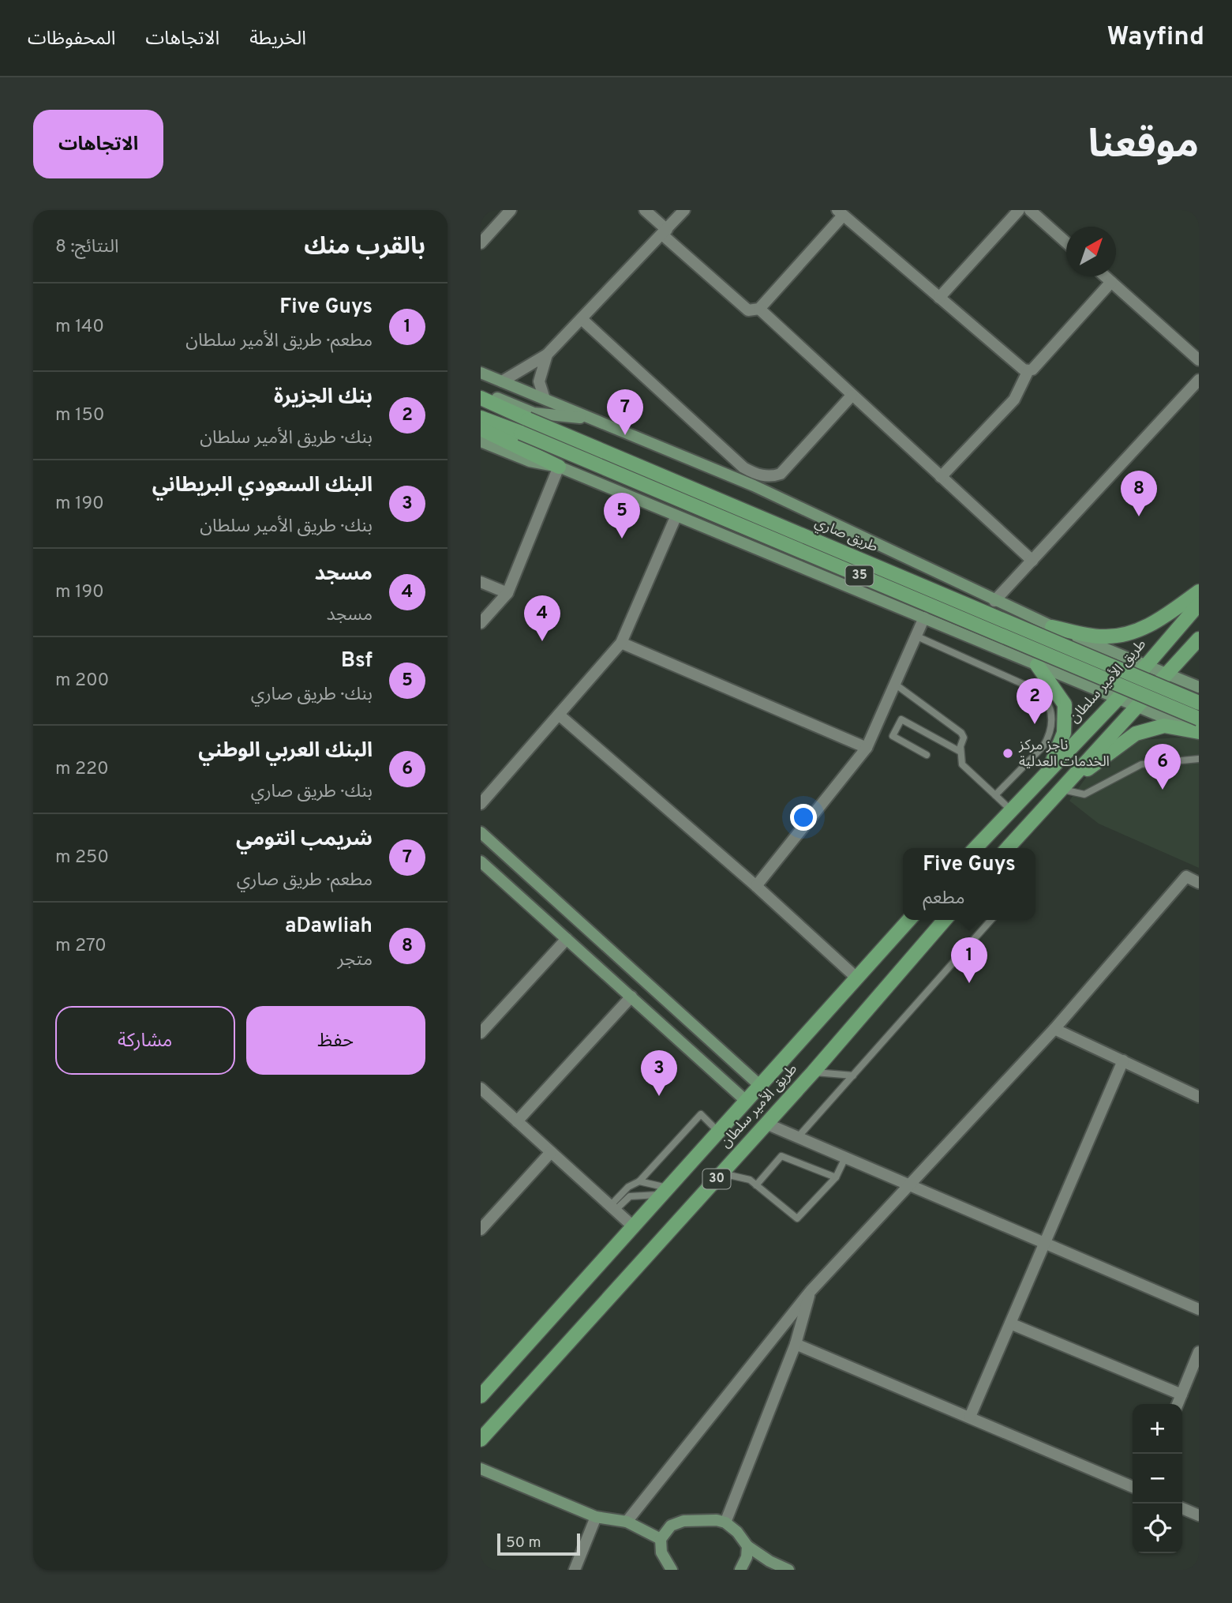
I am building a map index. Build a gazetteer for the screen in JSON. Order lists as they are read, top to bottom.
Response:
{
  "streets": {
    "main road": [
      "طريق صاري",
      "35",
      "طريق الأمير سلطان",
      "30"
    ]
  },
  "places": ["ناجز مركز الخدمات العدلية"],
  "scale_bar": "50 m",
  "north": "top right",
  "page": {
    "header": "Wayfind",
    "nav": ["الخريطة", "الاتجاهات", "المحفوظات"],
    "title": "موقعنا",
    "buttons": [
      "الاتجاهات",
      ["حفظ", "مشاركة"]
    ],
    "heading": ["بالقرب منك", "النتائج: 8"],
    "list": [
      {
        "mark": "1",
        "name": "Five Guys",
        "note": "مطعم · طريق الأمير سلطان",
        "value": "140 m"
      },
      {
        "mark": "2",
        "name": "بنك الجزيرة",
        "note": "بنك · طريق الأمير سلطان",
        "value": "150 m"
      },
      {
        "mark": "3",
        "name": "البنك السعودي البريطاني",
        "note": "بنك · طريق الأمير سلطان",
        "value": "190 m"
      },
      {
        "mark": "4",
        "name": "مسجد",
        "note": "مسجد",
        "value": "190 m"
      },
      {
        "mark": "5",
        "name": "Bsf",
        "note": "بنك · طريق صاري",
        "value": "200 m"
      },
      {
        "mark": "6",
        "name": "البنك العربي الوطني",
        "note": "بنك · طريق صاري",
        "value": "220 m"
      },
      {
        "mark": "7",
        "name": "شريمب انتومي",
        "note": "مطعم · طريق صاري",
        "value": "250 m"
      },
      {
        "mark": "8",
        "name": "aDawliah",
        "note": "متجر",
        "value": "270 m"
      }
    ],
    "pins": [
      "7",
      "8",
      "5",
      "4",
      "2",
      "6",
      "1",
      "3"
    ],
    "popup": ["Five Guys", "مطعم"],
    "map_buttons": ["+", "−"],
    "scale": "50 m"
  }
}
